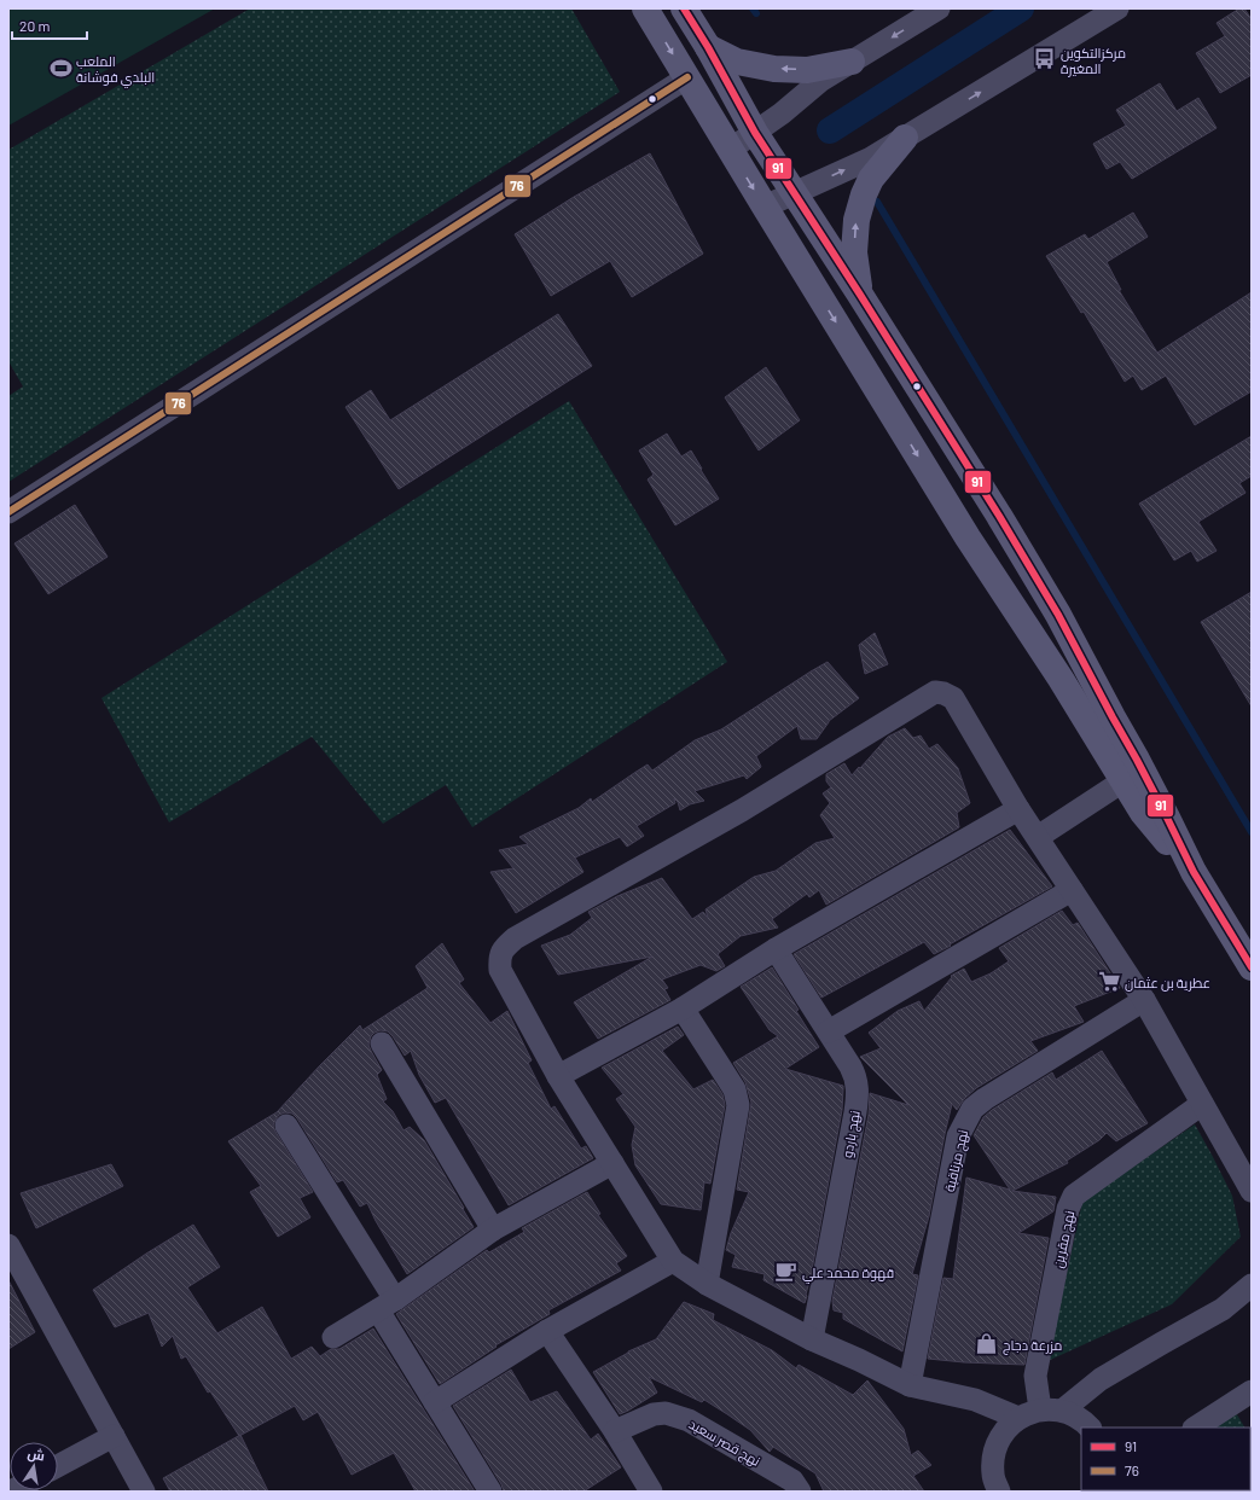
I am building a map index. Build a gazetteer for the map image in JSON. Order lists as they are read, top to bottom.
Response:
{
  "streets": {
    "street": [
      "نهج باردو",
      "نهج مرناقية",
      "نهج مقرين",
      "نهج قصر سعيد"
    ]
  },
  "places": {
    "bus stop": ["مركزالتكوين المغيرة"],
    "sports": ["الملعب البلدي فوشانة"],
    "supermarket": ["عطرية بن عثمان"],
    "cafe": ["قهوة محمد علي"],
    "shop": ["مزرعة دجاج"]
  },
  "lines": ["transit line 91", "transit line 76"],
  "legend": ["91", "76"],
  "scale_bar": "20 m",
  "north": "top"
}
